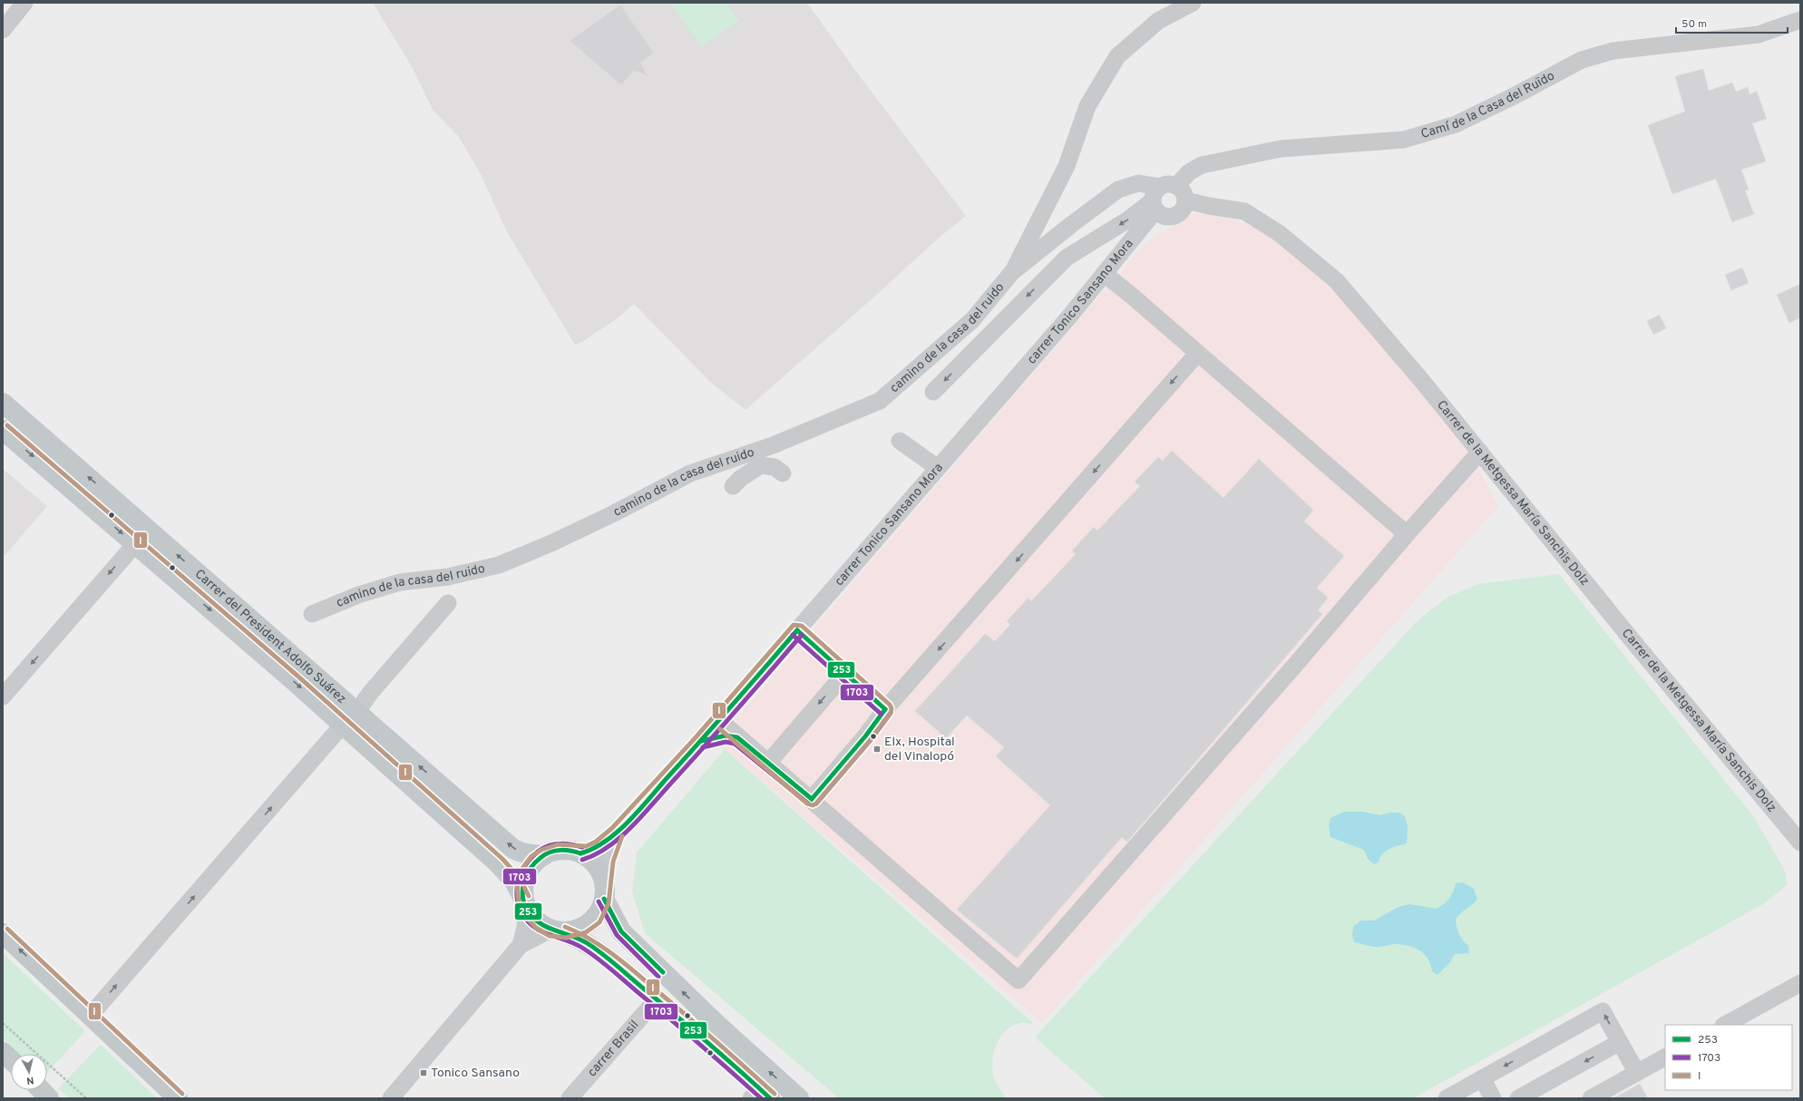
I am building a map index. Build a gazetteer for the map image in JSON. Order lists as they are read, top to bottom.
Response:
{
  "streets": {
    "main road": ["Carrer del President Adolfo Suárez"],
    "street": [
      "Camí de la Casa del Ruïdo",
      "carrer Tonico Sansano Mora",
      "camino de la casa del ruido",
      "Carrer de la Metgessa María Sanchis Dolz",
      "carrer Brasil"
    ]
  },
  "crossings": [
    ["Camí de la Casa del Ruïdo", "carrer Tonico Sansano Mora"],
    ["carrer Tonico Sansano Mora", "Carrer del President Adolfo Suárez"]
  ],
  "places": {
    "transit": ["Elx, Hospital del Vinalopó", "Tonico Sansano"]
  },
  "lines": ["transit line I", "transit line 253", "transit line 1703"],
  "legend": ["253", "1703", "I"],
  "scale_bar": "50 m",
  "north": "bottom"
}
